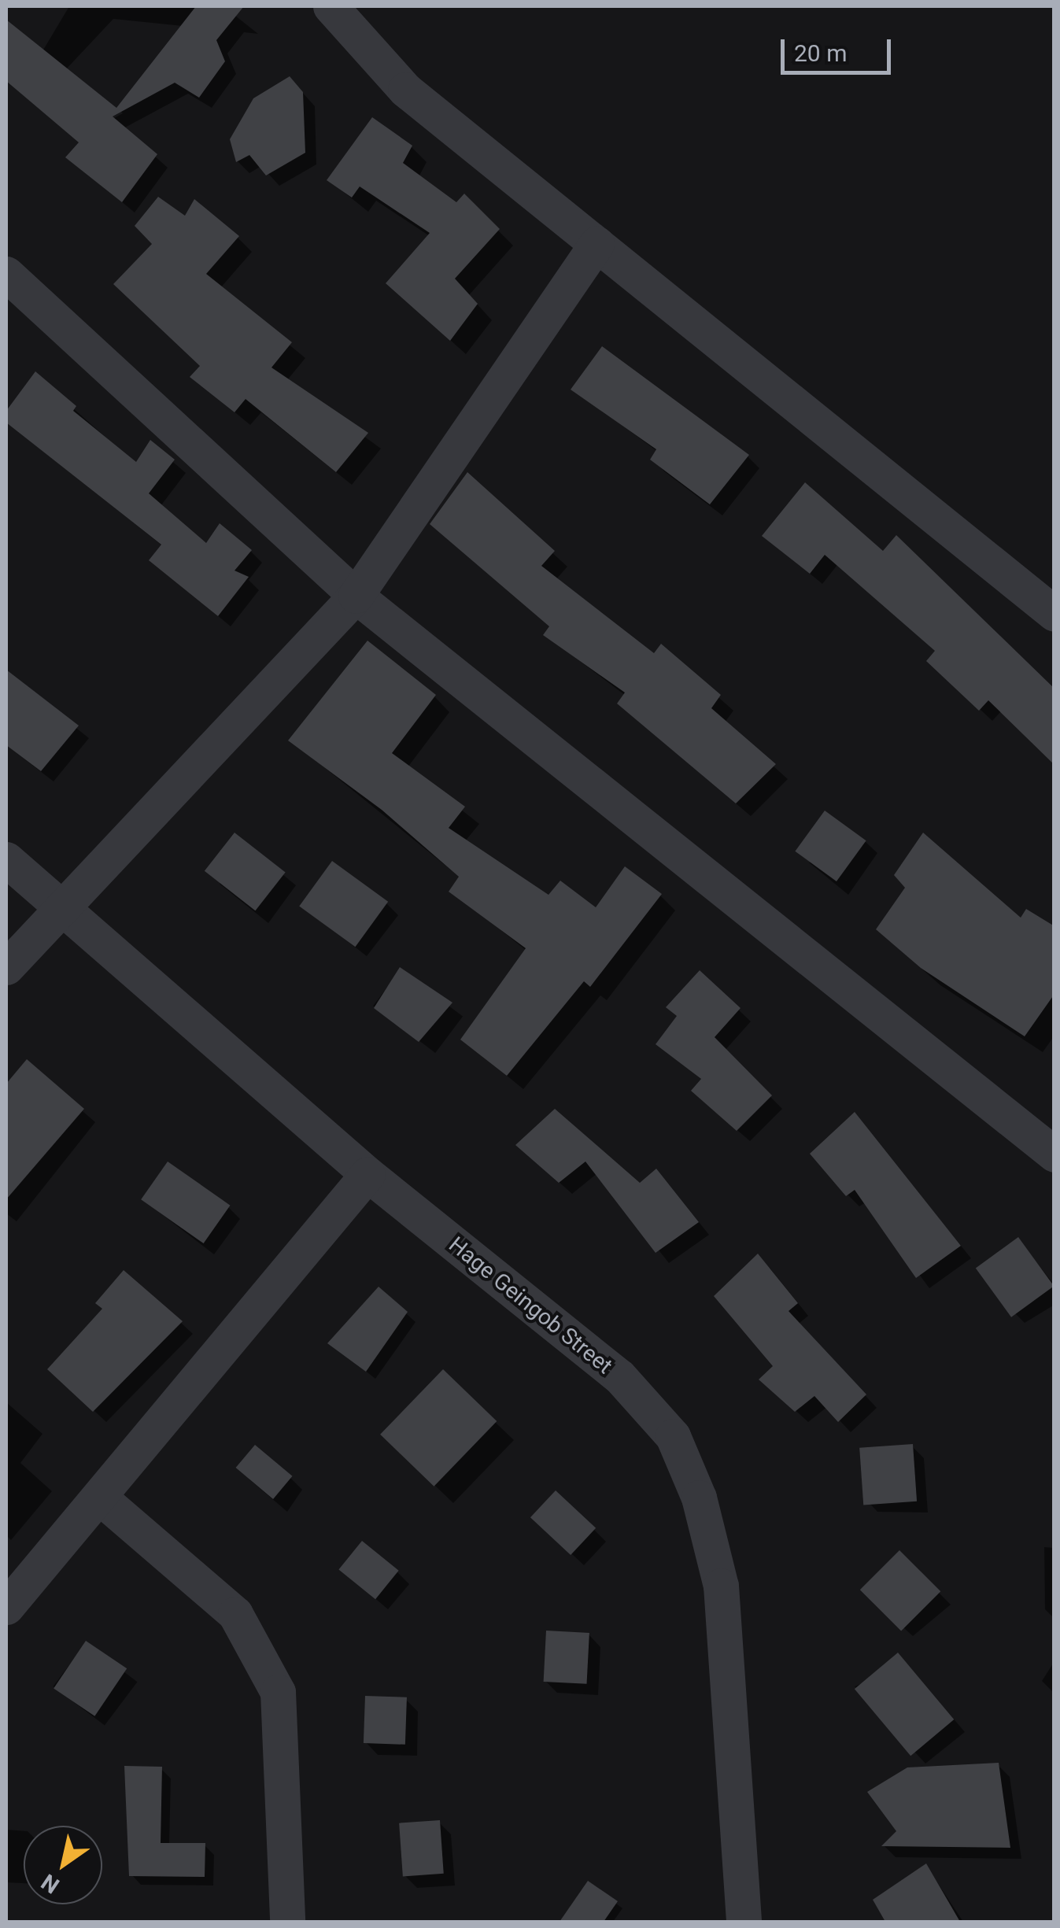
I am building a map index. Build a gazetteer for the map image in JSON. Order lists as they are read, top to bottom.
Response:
{
  "streets": {
    "street": ["Hage Geingob Street"]
  },
  "scale_bar": "20 m",
  "north": "bottom left"
}
